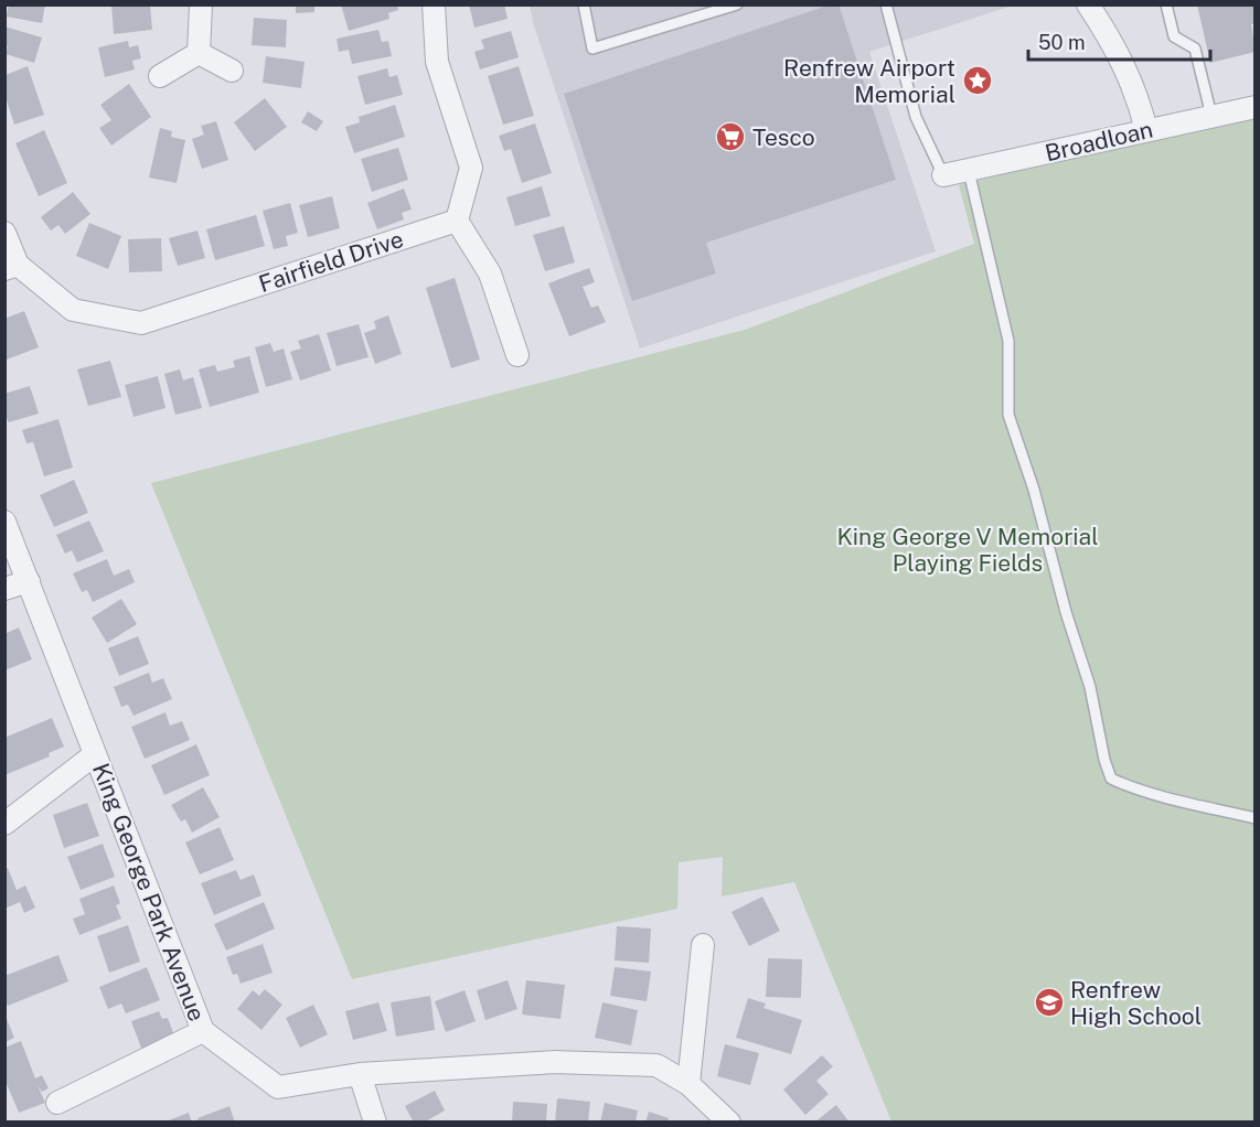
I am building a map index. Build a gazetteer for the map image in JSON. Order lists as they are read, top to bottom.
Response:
{
  "streets": {
    "street": ["Broadloan", "Fairfield Drive", "King George Park Avenue"]
  },
  "parks": ["King George V Memorial Playing Fields"],
  "places": {
    "place": ["Renfrew Airport Memorial"],
    "supermarket": ["Tesco"],
    "school or university": ["Renfrew High School"]
  },
  "scale_bar": "50 m"
}
